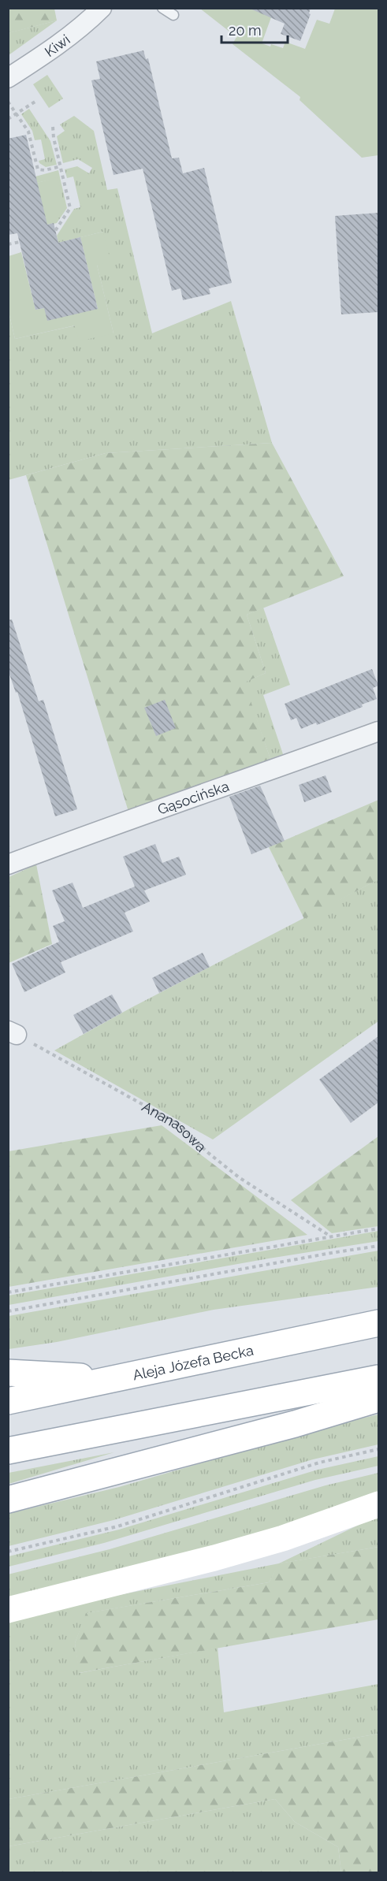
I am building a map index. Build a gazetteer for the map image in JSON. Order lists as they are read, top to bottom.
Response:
{
  "streets": {
    "main road": ["Aleja Józefa Becka"],
    "street": ["Kiwi", "Gąsocińska"],
    "path": ["Ananasowa"]
  },
  "scale_bar": "20 m"
}
